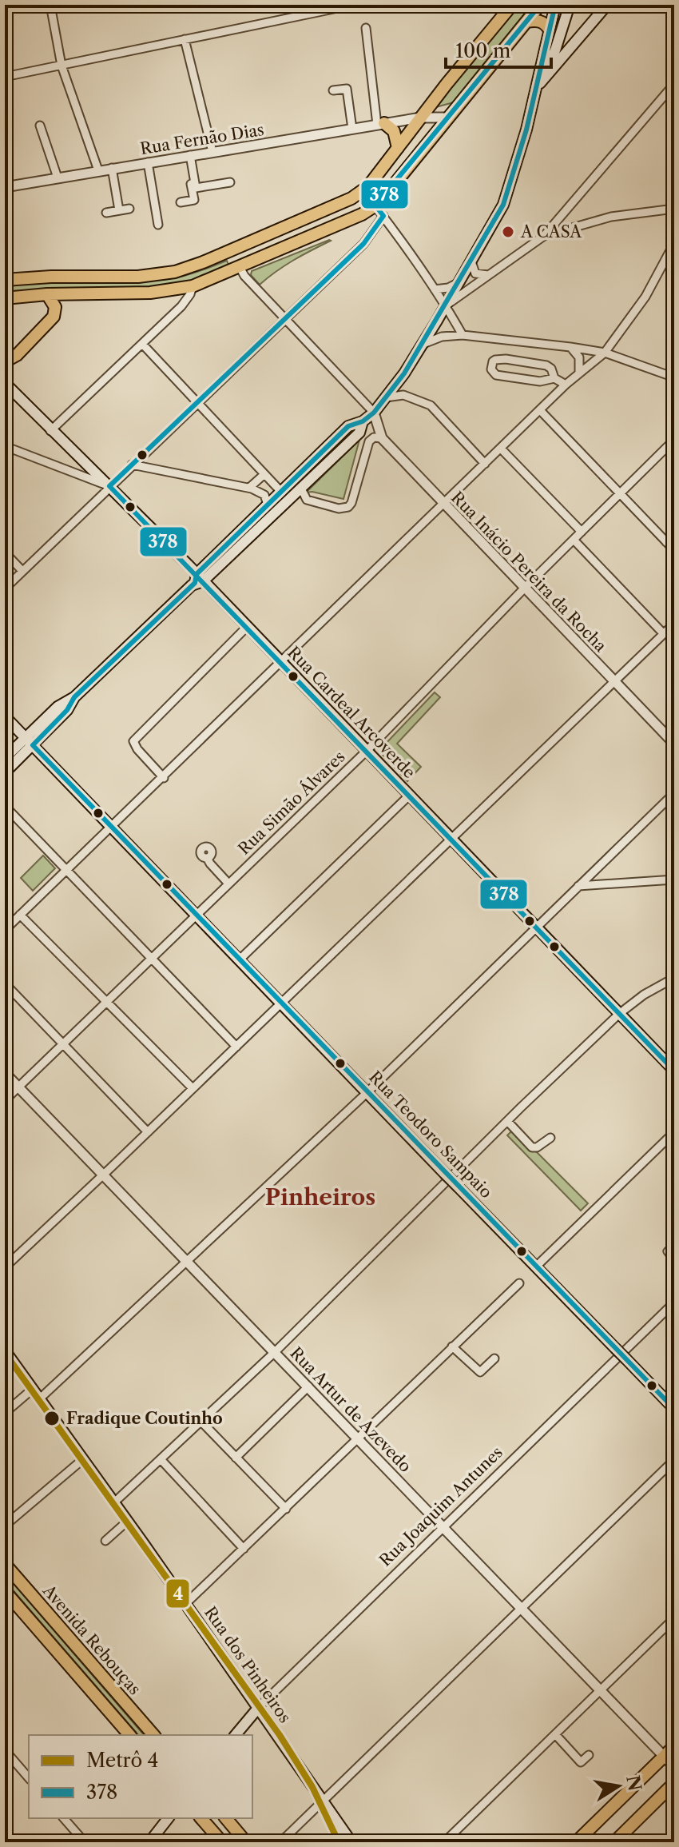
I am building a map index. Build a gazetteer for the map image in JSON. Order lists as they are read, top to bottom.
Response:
{
  "streets": {
    "main road": [
      "Rua Cardeal Arcoverde",
      "Rua Teodoro Sampaio",
      "Rua Joaquim Antunes",
      "Avenida Rebouças",
      "Rua dos Pinheiros"
    ],
    "street": [
      "Rua Fernão Dias",
      "Rua Inácio Pereira da Rocha",
      "Rua Simão Álvares",
      "Rua Artur de Azevedo"
    ]
  },
  "crossings": [
    ["Rua Inácio Pereira da Rocha", "Rua Simão Álvares"],
    ["Rua Cardeal Arcoverde", "Rua Simão Álvares"],
    ["Rua Simão Álvares", "Rua Teodoro Sampaio"],
    ["Rua Simão Álvares", "Rua Artur de Azevedo"],
    ["Rua Artur de Azevedo", "Rua Joaquim Antunes"],
    ["Rua Joaquim Antunes", "Rua dos Pinheiros"]
  ],
  "districts": ["Pinheiros"],
  "places": ["A CASA", "Fradique Coutinho"],
  "lines": ["transit line 378", "metro line 4"],
  "legend": ["Metrô 4", "378"],
  "scale_bar": "100 m",
  "north": "right"
}
